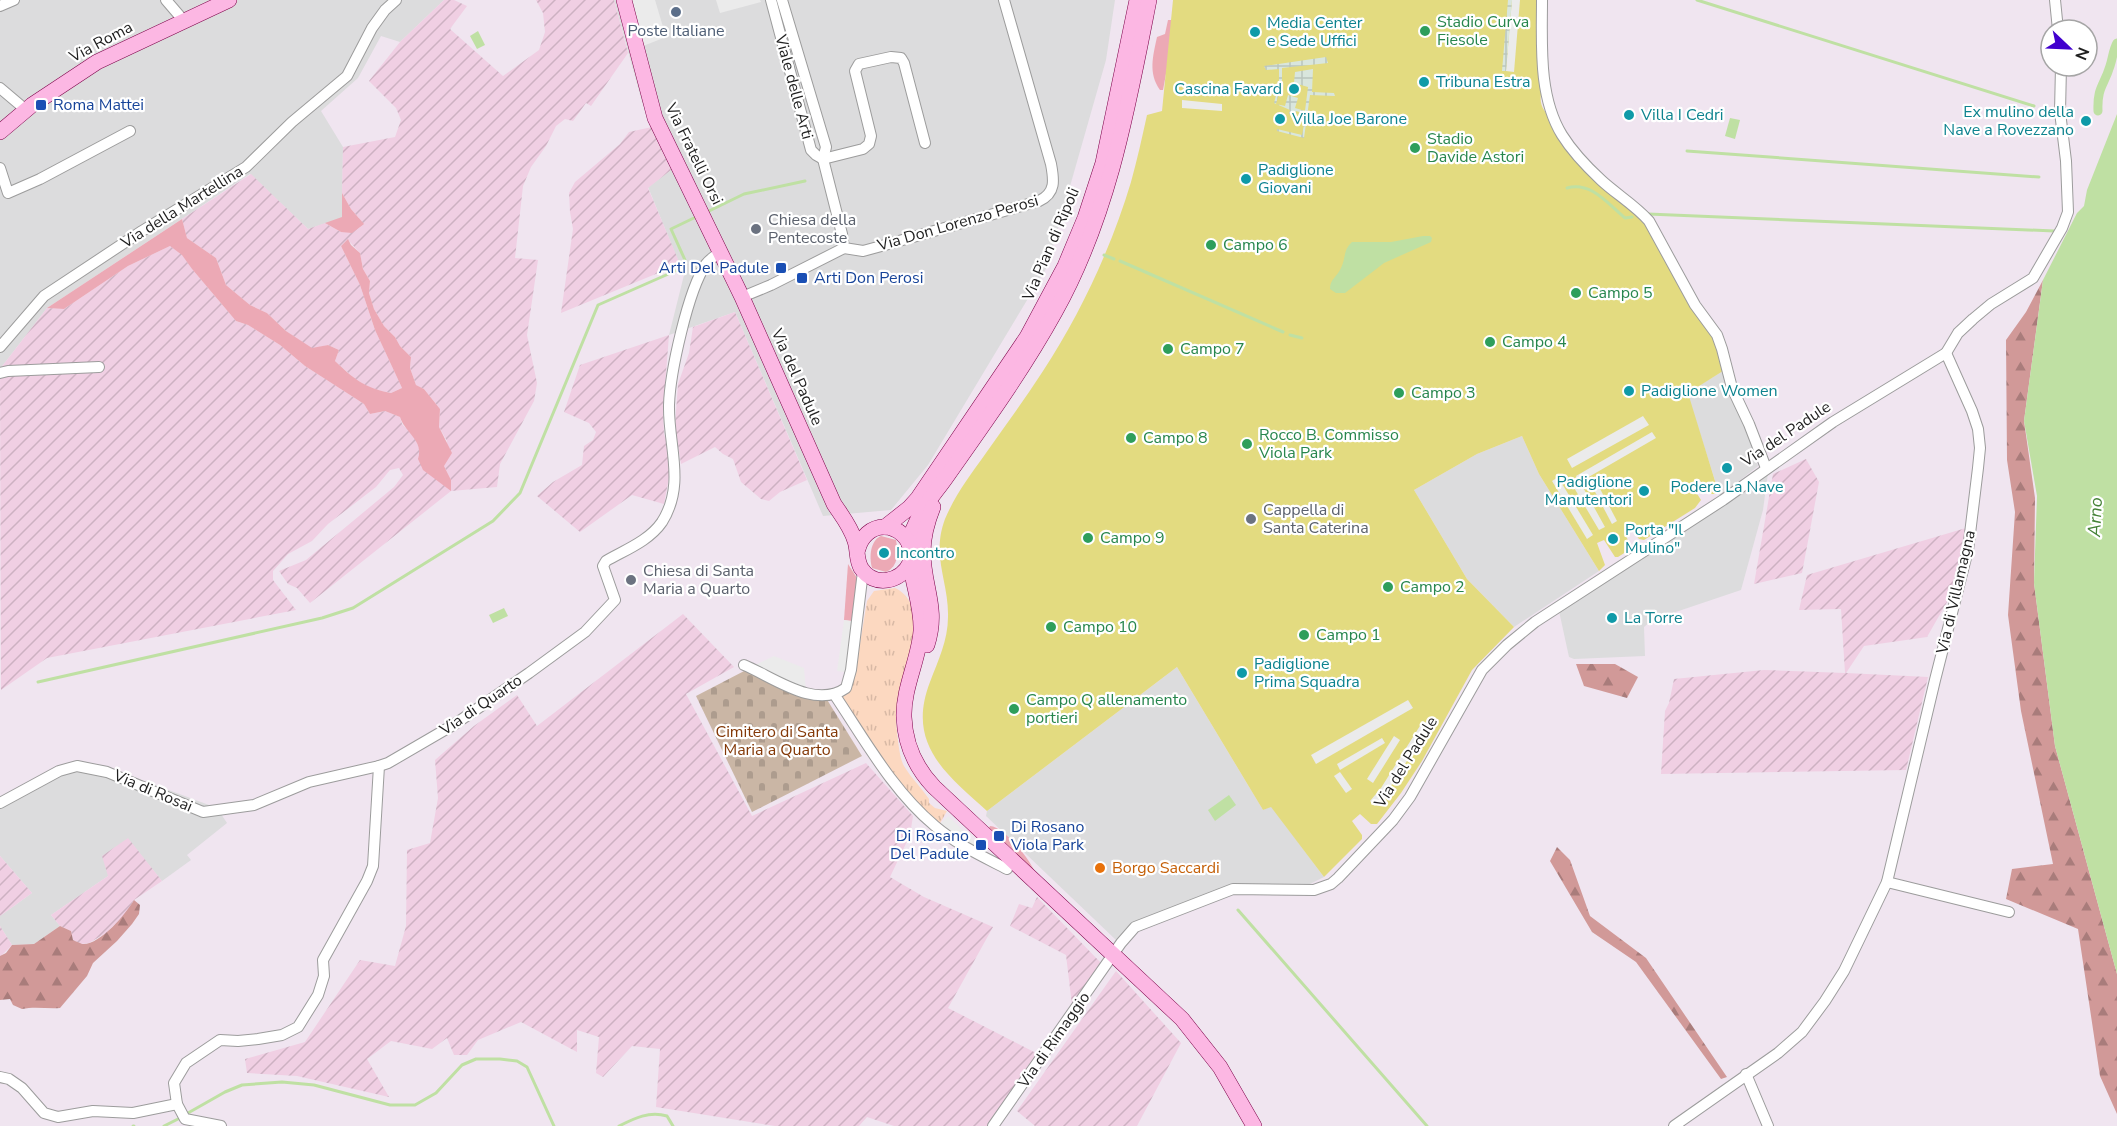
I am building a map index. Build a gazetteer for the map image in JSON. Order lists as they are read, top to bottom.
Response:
{
  "streets": {
    "main road": [
      "Via Roma",
      "Via Fratelli Orsi",
      "Via Pian di Ripoli",
      "Via del Padule"
    ],
    "street": [
      "Viale delle Arti",
      "Via della Martellina",
      "Via Don Lorenzo Perosi",
      "Via di Villamagna",
      "Via di Quarto",
      "Via di Rosai",
      "Via di Rimaggio"
    ]
  },
  "crossings": [
    ["Viale delle Arti", "Via Don Lorenzo Perosi"],
    ["Via Fratelli Orsi", "Via del Padule"],
    ["Via Fratelli Orsi", "Via di Quarto"],
    ["Via Pian di Ripoli", "Via del Padule"],
    ["Via del Padule", "Via di Villamagna"],
    ["Via del Padule", "Via di Quarto"],
    ["Via del Padule", "Via di Rimaggio"],
    ["Via di Quarto", "Via di Rosai"]
  ],
  "water": ["Arno"],
  "parks": ["Cimitero di Santa Maria a Quarto"],
  "places": {
    "other": [
      "Poste Italiane",
      "Stadio Curva Fiesole",
      "Media Center e Sede Uffici",
      "Tribuna Estra",
      "Cascina Favard",
      "Villa I Cedri",
      "Villa Joe Barone",
      "Ex mulino della Nave a Rovezzano",
      "Stadio Davide Astori",
      "Padiglione Giovani",
      "Chiesa della Pentecoste",
      "Campo 6",
      "Campo 5",
      "Campo 4",
      "Campo 7",
      "Padiglione Women",
      "Campo 3",
      "Campo 8",
      "Rocco B. Commisso Viola Park",
      "Podere La Nave",
      "Padiglione Manutentori",
      "Cappella di Santa Caterina",
      "Campo 9",
      "Porta \"Il Mulino\"",
      "Incontro",
      "Chiesa di Santa Maria a Quarto",
      "Campo 2",
      "La Torre",
      "Campo 10",
      "Campo 1",
      "Padiglione Prima Squadra",
      "Campo Q allenamento portieri",
      "Borgo Saccardi"
    ],
    "transit": [
      "Roma Mattei",
      "Arti Del Padule",
      "Arti Don Perosi",
      "Di Rosano Viola Park",
      "Di Rosano Del Padule"
    ]
  },
  "north": "bottom right"
}
